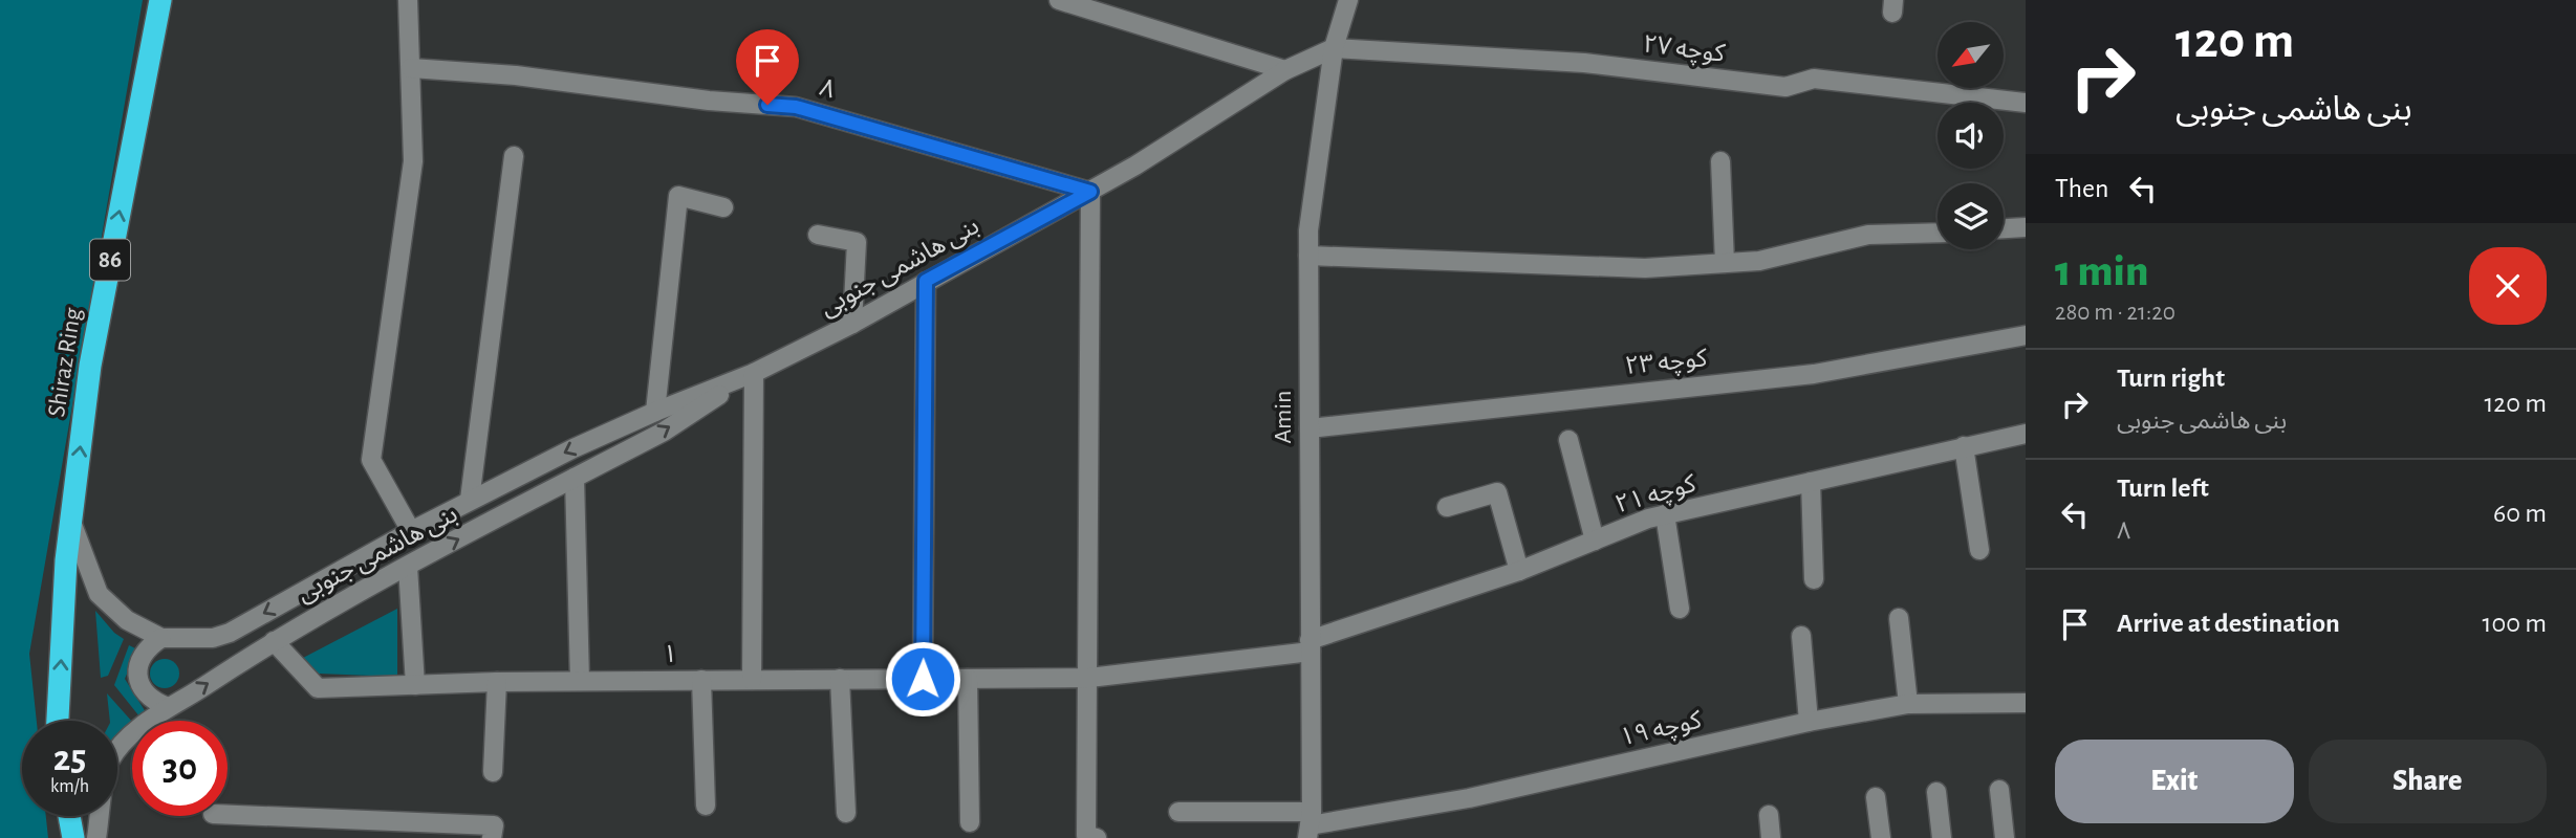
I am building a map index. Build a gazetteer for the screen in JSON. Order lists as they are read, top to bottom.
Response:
{
  "streets": {
    "highway": ["86", "Shiraz Ring"],
    "street": [
      "کوچه ۲۷",
      "۸",
      "بنی هاشمی جنوبی",
      "کوچه ۲۳",
      "Amin",
      "کوچه ۲۱",
      "۱",
      "کوچه ۱۹"
    ]
  },
  "crossings": [
    ["کوچه ۲۷", "بنی هاشمی جنوبی"],
    ["کوچه ۲۷", "Amin"],
    ["۸", "بنی هاشمی جنوبی"],
    ["بنی هاشمی جنوبی", "Shiraz Ring"],
    ["بنی هاشمی جنوبی", "Amin"],
    ["بنی هاشمی جنوبی", "۱"],
    ["کوچه ۲۳", "Amin"],
    ["Amin", "کوچه ۲۱"],
    ["Amin", "کوچه ۱۹"],
    ["کوچه ۲۱", "۱"]
  ],
  "one_way": ["Shiraz Ring"],
  "north": "bottom left",
  "page": {
    "turn": ["120 m", "بنی هاشمی جنوبی"],
    "then": "Then",
    "heading": ["1 min", "280 m · 21:20"],
    "list": [
      {
        "name": "Turn right",
        "note": "بنی هاشمی جنوبی",
        "value": "120 m"
      },
      {
        "name": "Turn left",
        "note": "۸",
        "value": "60 m"
      },
      {
        "name": "Arrive at destination",
        "value": "100 m"
      }
    ],
    "speed": "25 km/h",
    "limit": "30",
    "buttons": ["Exit", "Share"]
  }
}
